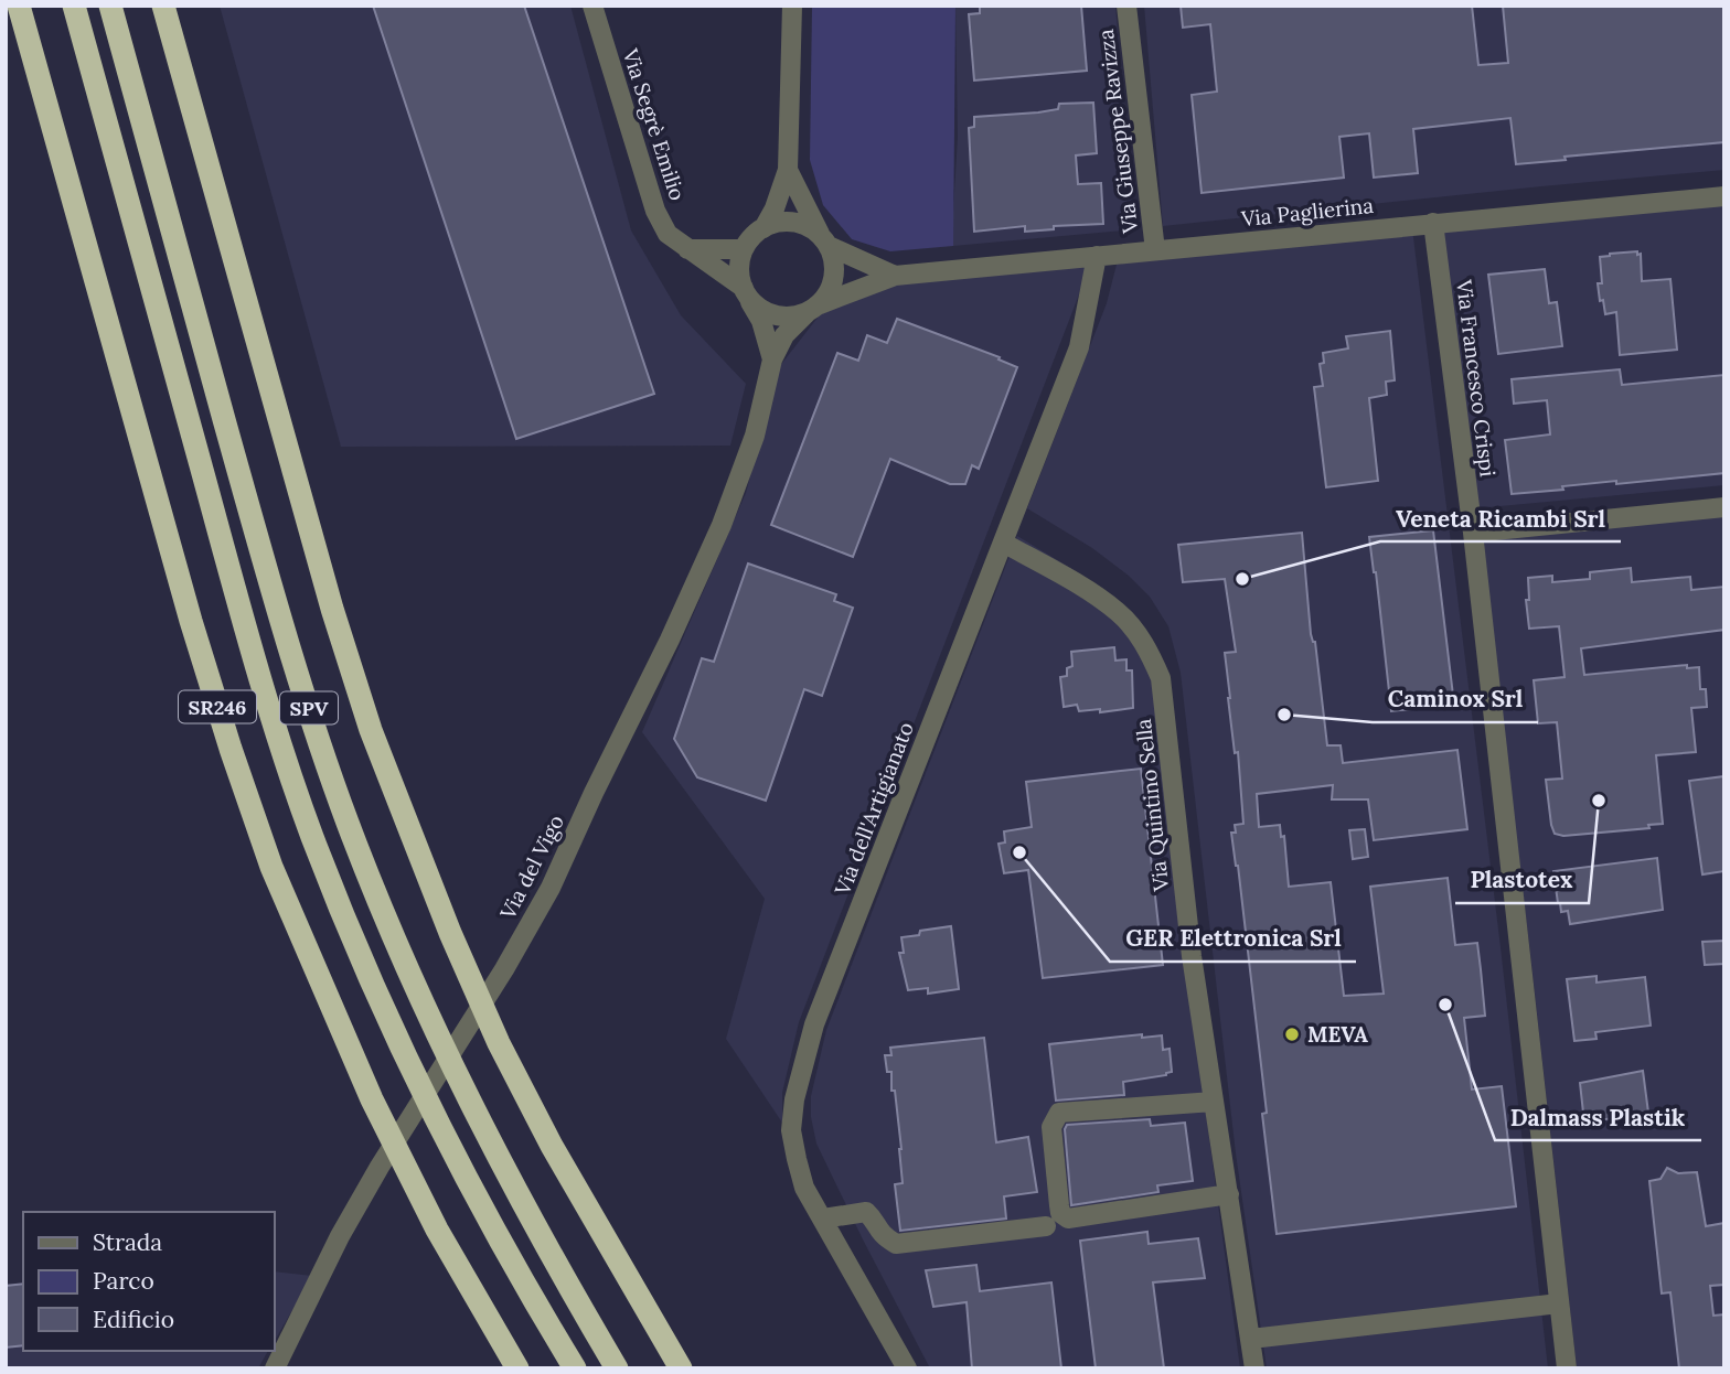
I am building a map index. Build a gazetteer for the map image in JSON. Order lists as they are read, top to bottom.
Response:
{
  "streets": {
    "highway": ["SR246", "SPV"],
    "street": [
      "Via Segrè Emilio",
      "Via Giuseppe Ravizza",
      "Via Paglierina",
      "Via Francesco Crispi",
      "Via Quintino Sella",
      "Via dell'Artigianato",
      "Via del Vigo"
    ]
  },
  "crossings": [
    ["Via Segrè Emilio", "Via Paglierina"],
    ["Via Segrè Emilio", "Via del Vigo"],
    ["Via Giuseppe Ravizza", "Via Paglierina"],
    ["Via Paglierina", "Via Francesco Crispi"],
    ["Via Paglierina", "Via dell'Artigianato"],
    ["Via Paglierina", "Via del Vigo"],
    ["Via Quintino Sella", "Via dell'Artigianato"]
  ],
  "places": [
    "Veneta Ricambi Srl",
    "Caminox Srl",
    "Plastotex",
    "GER Elettronica Srl",
    "Dalmass Plastik",
    "MEVA"
  ],
  "legend": ["Strada", "Parco", "Edificio"]
}
